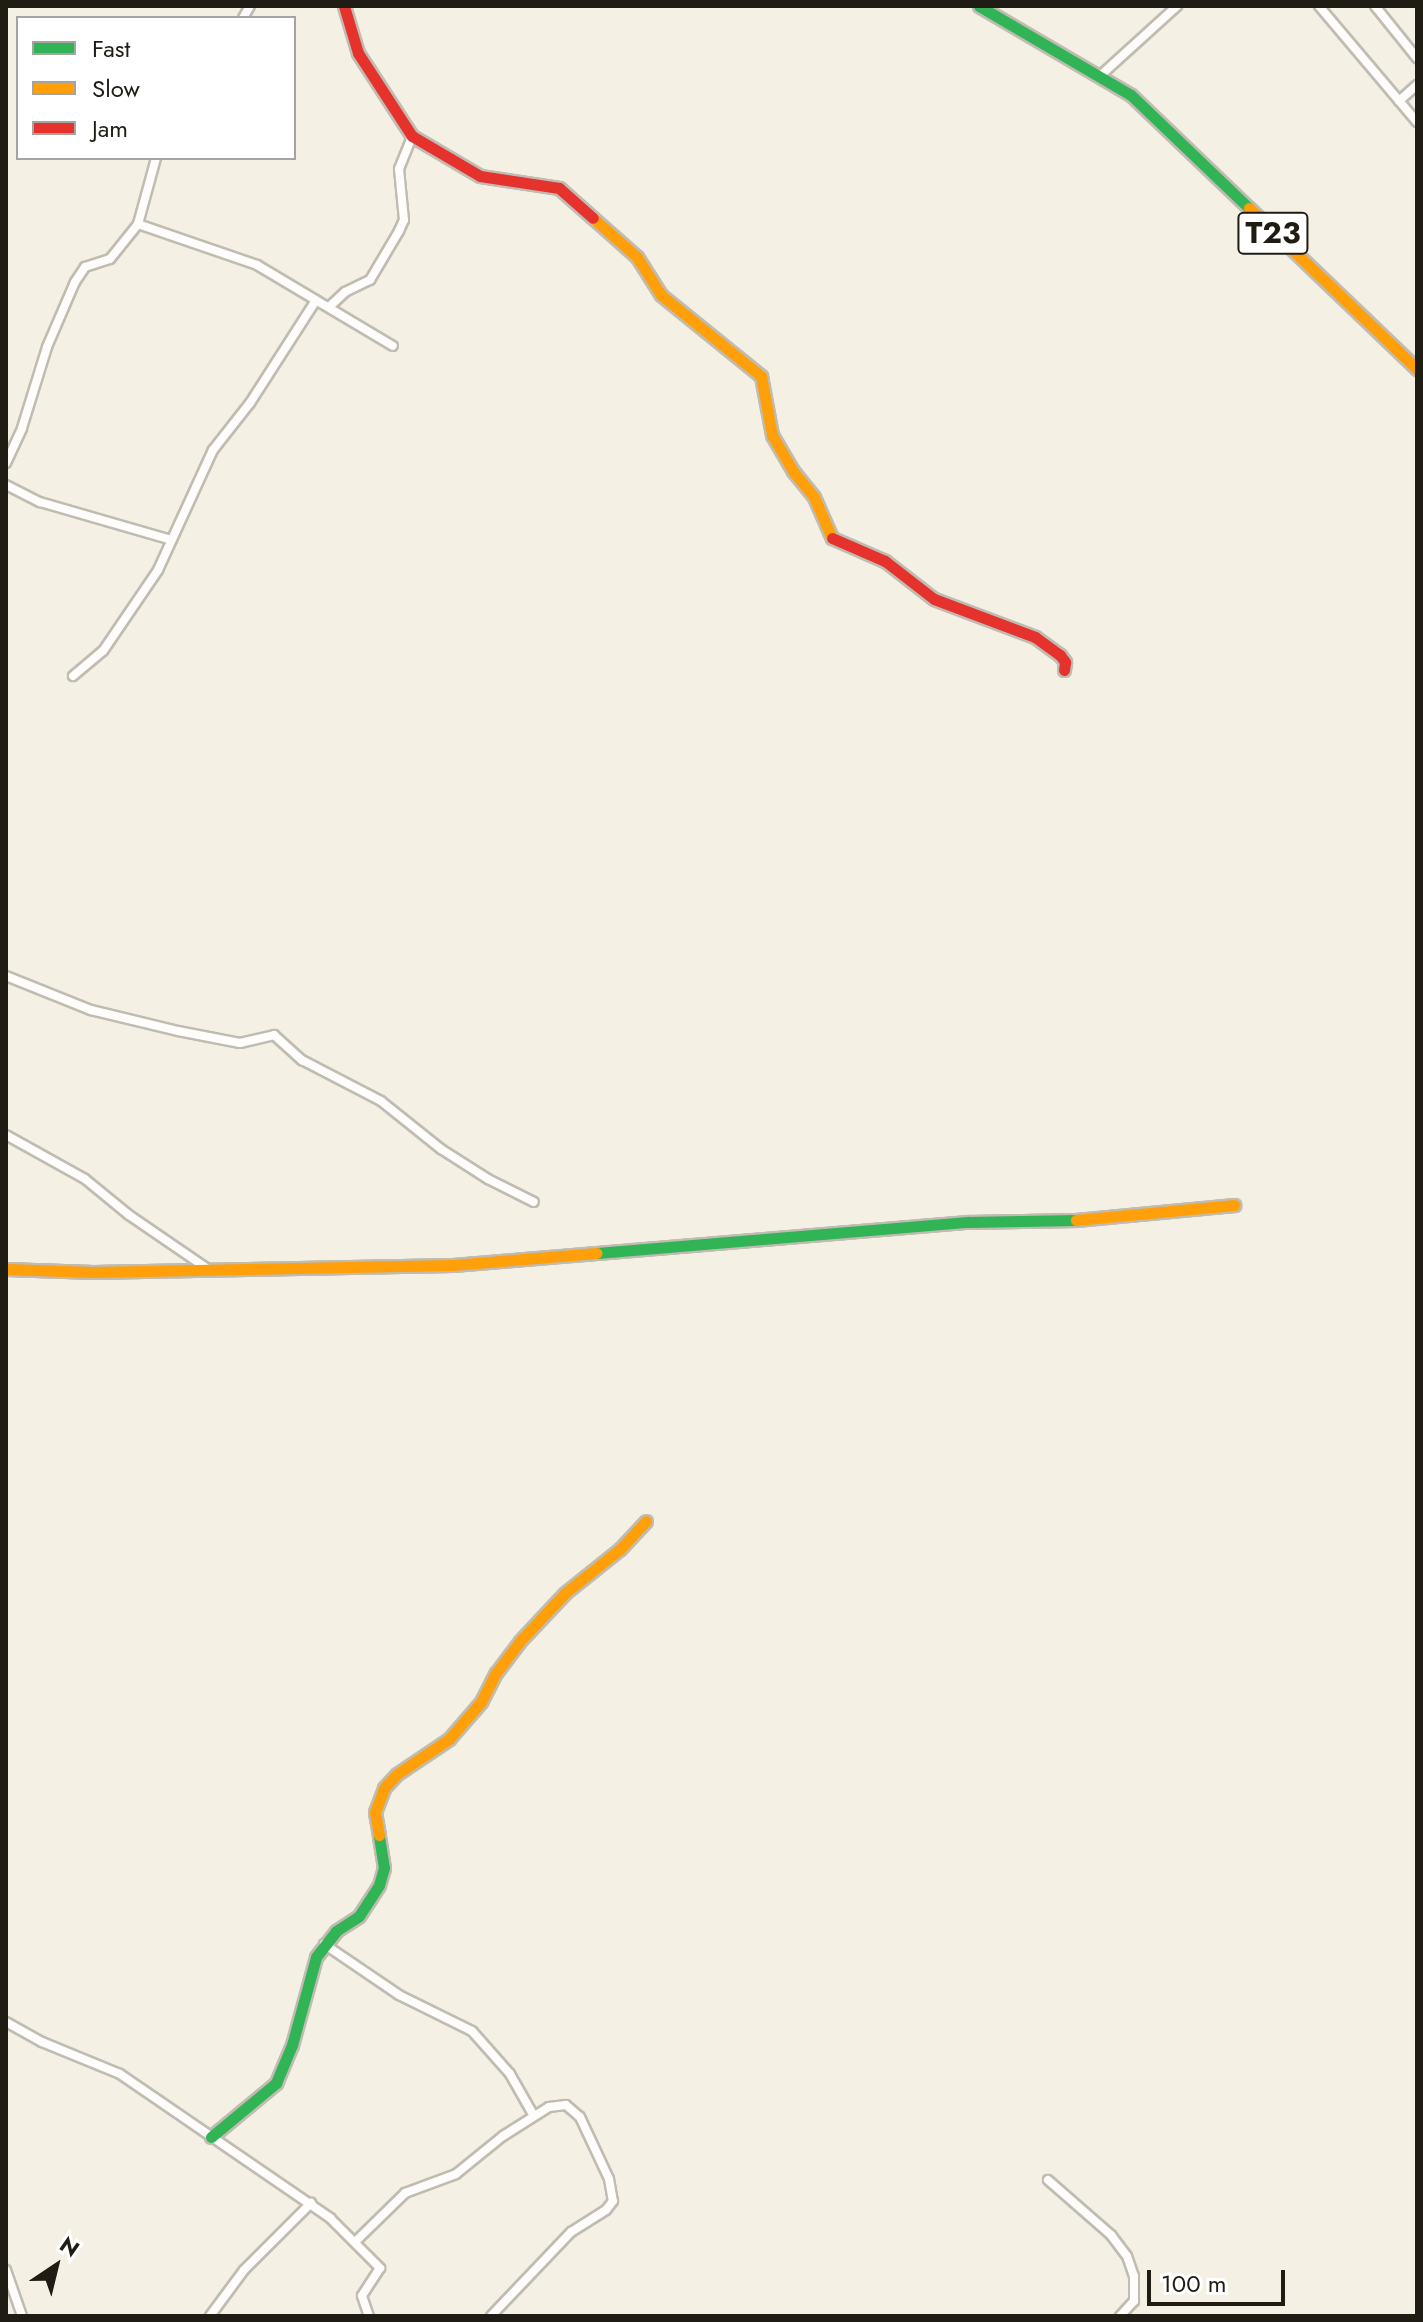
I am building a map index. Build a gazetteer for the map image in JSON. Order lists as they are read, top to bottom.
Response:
{
  "streets": {
    "street": ["T23"]
  },
  "legend": ["Fast", "Slow", "Jam"],
  "scale_bar": "100 m",
  "north": "top right"
}
